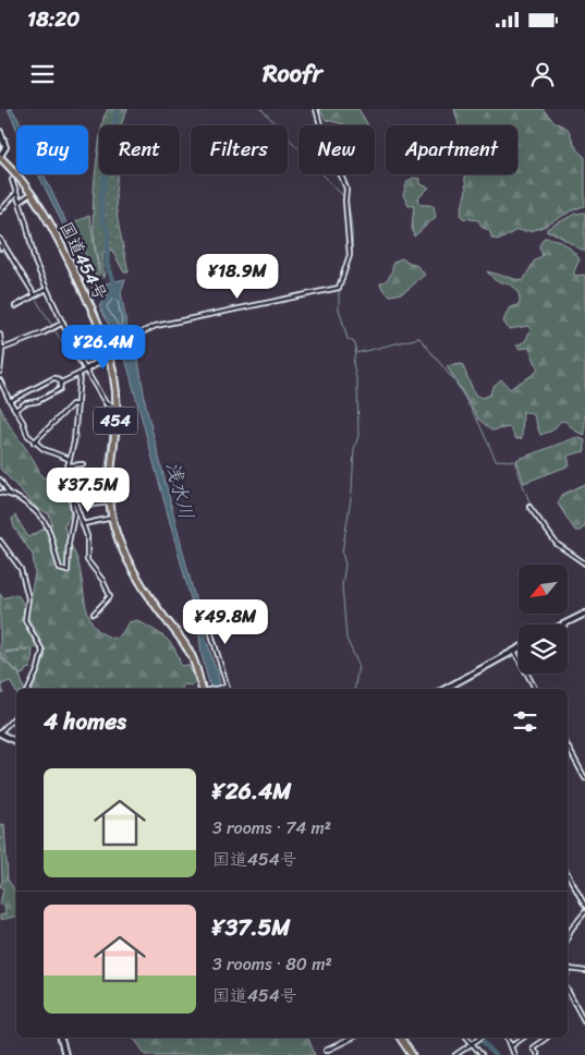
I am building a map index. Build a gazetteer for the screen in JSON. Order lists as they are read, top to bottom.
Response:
{
  "streets": {
    "highway": ["国道454号", "454"]
  },
  "water": ["浅水川"],
  "north": "bottom left",
  "page": {
    "status": "18:20",
    "header": "Roofr",
    "chip": [
      "Buy",
      "Rent",
      "Filters",
      "New",
      "Apartment"
    ],
    "price": [
      "¥18.9M",
      "¥26.4M",
      "¥37.5M",
      "¥49.8M"
    ],
    "heading": "4 homes",
    "list": [
      {
        "name": "¥26.4M",
        "note": "3 rooms · 74 m² · 国道454号"
      },
      {
        "name": "¥37.5M",
        "note": "3 rooms · 80 m² · 国道454号"
      }
    ]
  }
}
